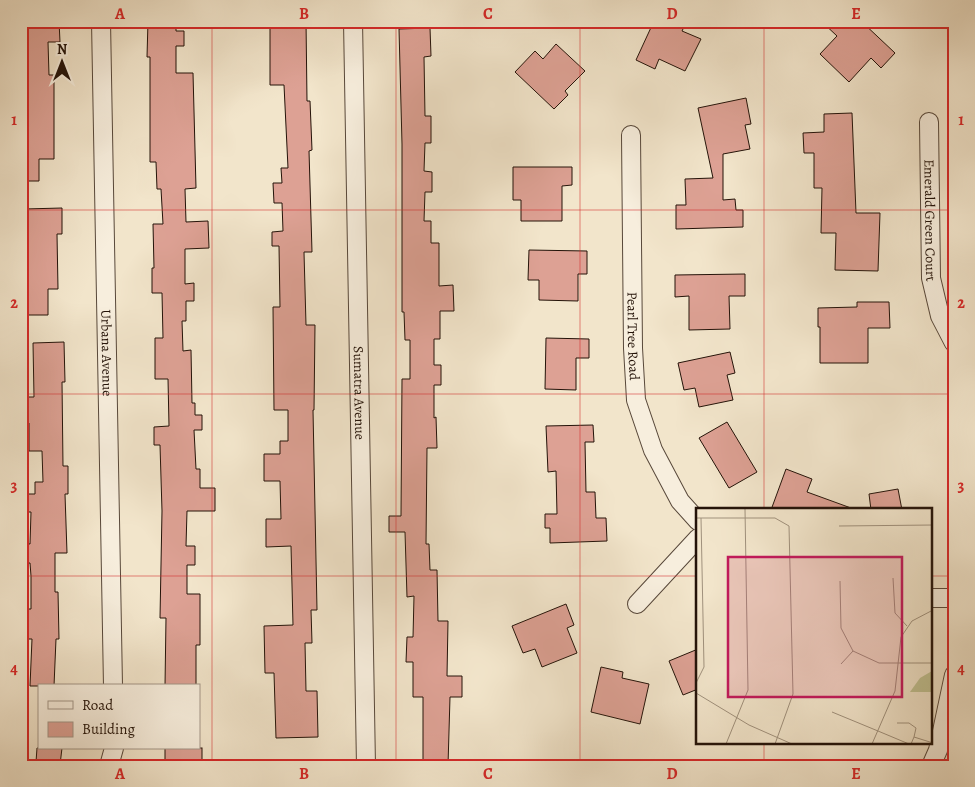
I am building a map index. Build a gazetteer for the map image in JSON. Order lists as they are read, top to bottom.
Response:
{
  "streets": {
    "street": [
      "Emerald Green Court",
      "Pearl Tree Road",
      "Urbana Avenue",
      "Sumatra Avenue"
    ]
  },
  "legend": ["Road", "Building"],
  "north": "top",
  "grid": {
    "columns": [
      "A",
      "B",
      "C",
      "D",
      "E"
    ],
    "rows": [
      "1",
      "2",
      "3",
      "4"
    ]
  }
}
